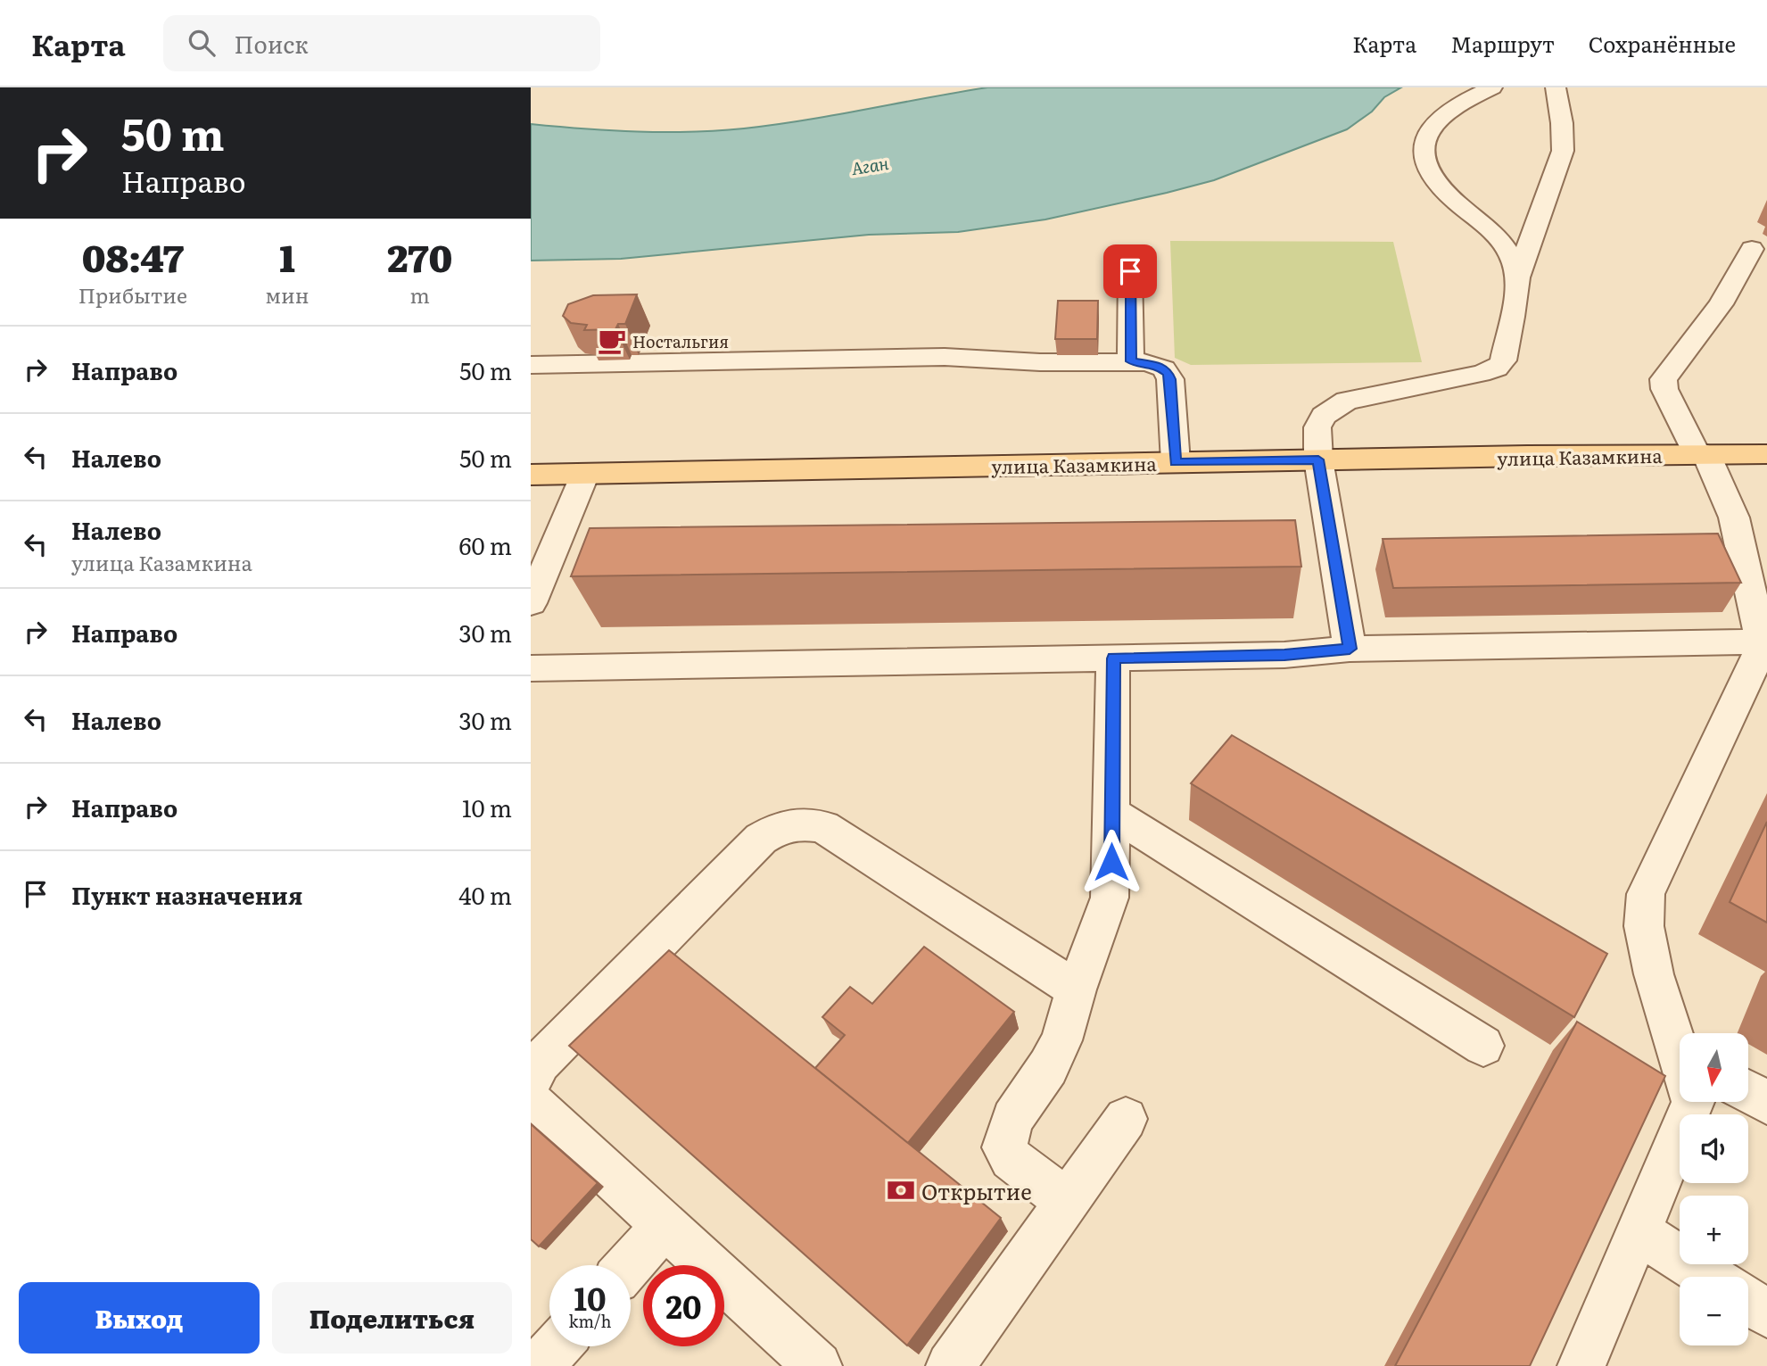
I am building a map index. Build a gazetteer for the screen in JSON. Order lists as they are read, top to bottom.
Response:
{
  "streets": {
    "main road": ["улица Казамкина"]
  },
  "water": ["Аган"],
  "places": {
    "cafe": ["Ностальгия"],
    "bank": ["Открытие"]
  },
  "north": "bottom",
  "page": {
    "header": "Карта",
    "search": "Поиск",
    "nav": ["Карта", "Маршрут", "Сохранённые"],
    "turn": ["50 m", "Направо"],
    "eta": [
      "08:47",
      "Прибытие",
      "1",
      "мин",
      "270",
      "m"
    ],
    "list": [
      {
        "name": "Направо",
        "value": "50 m"
      },
      {
        "name": "Налево",
        "value": "50 m"
      },
      {
        "name": "Налево",
        "note": "улица Казамкина",
        "value": "60 m"
      },
      {
        "name": "Направо",
        "value": "30 m"
      },
      {
        "name": "Налево",
        "value": "30 m"
      },
      {
        "name": "Направо",
        "value": "10 m"
      },
      {
        "name": "Пункт назначения",
        "value": "40 m"
      }
    ],
    "map_buttons": ["+", "−"],
    "speed": "10 km/h",
    "limit": "20",
    "buttons": ["Выход", "Поделиться"]
  }
}
